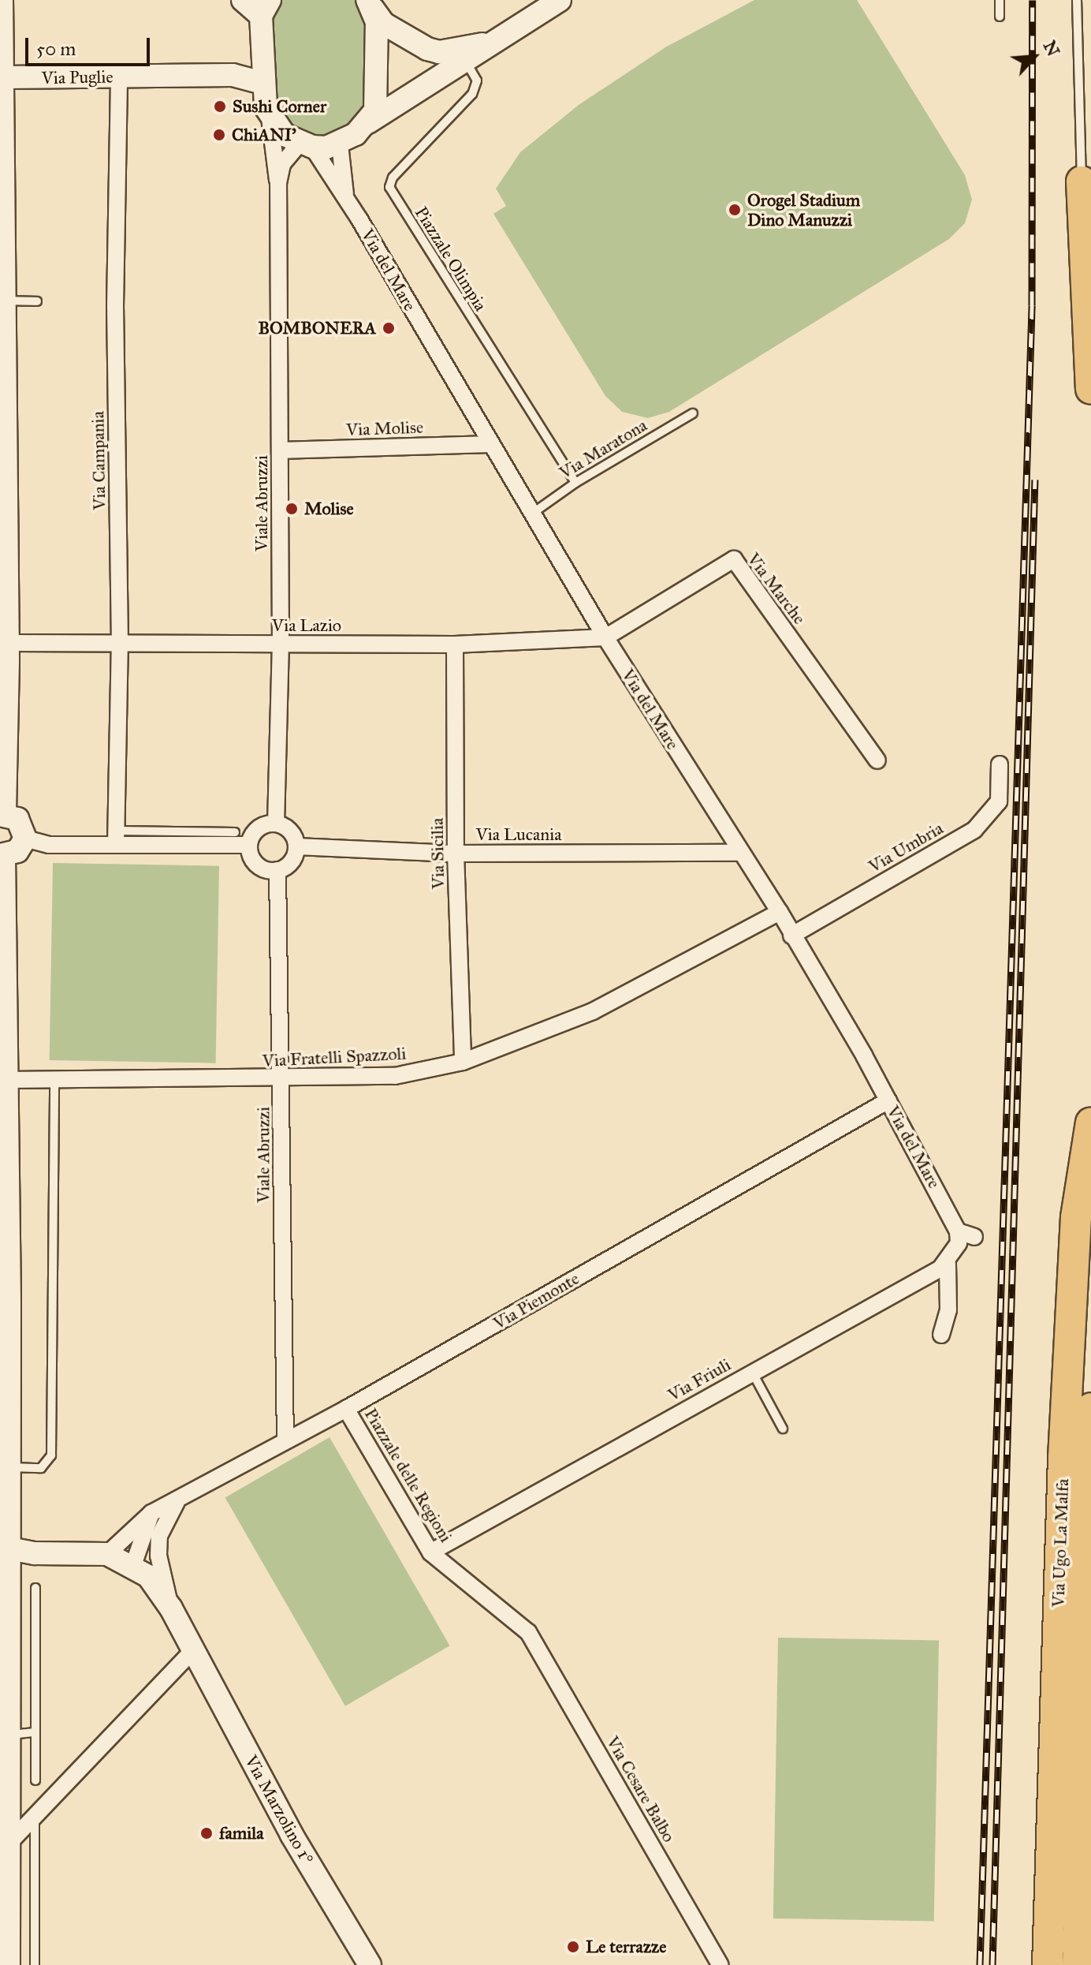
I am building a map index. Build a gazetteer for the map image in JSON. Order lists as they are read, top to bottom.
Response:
{
  "streets": {
    "highway": ["Via Ugo La Malfa"],
    "main road": ["Via Puglie", "Via Marzolino 1°"],
    "street": [
      "Via del Mare",
      "Via Molise",
      "Via Campania",
      "Viale Abruzzi",
      "Via Marche",
      "Via Lazio",
      "Via Lucania",
      "Via Umbria",
      "Via Sicilia",
      "Via Fratelli Spazzoli",
      "Via Piemonte",
      "Via Friuli",
      "Piazzale delle Regioni",
      "Via Cesare Balbo"
    ],
    "lane": ["Piazzale Olimpia", "Via Maratona"]
  },
  "crossings": [
    ["Via Puglie", "Via Campania"],
    ["Piazzale Olimpia", "Via Maratona"],
    ["Via del Mare", "Via Molise"],
    ["Via del Mare", "Via Maratona"],
    ["Via del Mare", "Viale Abruzzi"],
    ["Via del Mare", "Via Marche"],
    ["Via del Mare", "Via Lazio"],
    ["Via del Mare", "Via Lucania"],
    ["Via del Mare", "Via Umbria"],
    ["Via del Mare", "Via Fratelli Spazzoli"],
    ["Via del Mare", "Via Piemonte"],
    ["Via Molise", "Viale Abruzzi"],
    ["Via Campania", "Via Lazio"],
    ["Viale Abruzzi", "Via Lazio"],
    ["Viale Abruzzi", "Via Lucania"],
    ["Viale Abruzzi", "Via Fratelli Spazzoli"],
    ["Viale Abruzzi", "Via Piemonte"],
    ["Via Marche", "Via Lazio"],
    ["Via Lazio", "Via Sicilia"],
    ["Via Lucania", "Via Sicilia"],
    ["Via Sicilia", "Via Fratelli Spazzoli"],
    ["Via Piemonte", "Piazzale delle Regioni"],
    ["Via Piemonte", "Via Marzolino 1°"],
    ["Via Friuli", "Piazzale delle Regioni"],
    ["Piazzale delle Regioni", "Via Cesare Balbo"]
  ],
  "places": [
    "Sushi Corner",
    "ChiANI'",
    "Orogel Stadium Dino Manuzzi",
    "BOMBONERA",
    "Molise",
    "famila",
    "Le terrazze"
  ],
  "scale_bar": "50 m",
  "north": "top right"
}
